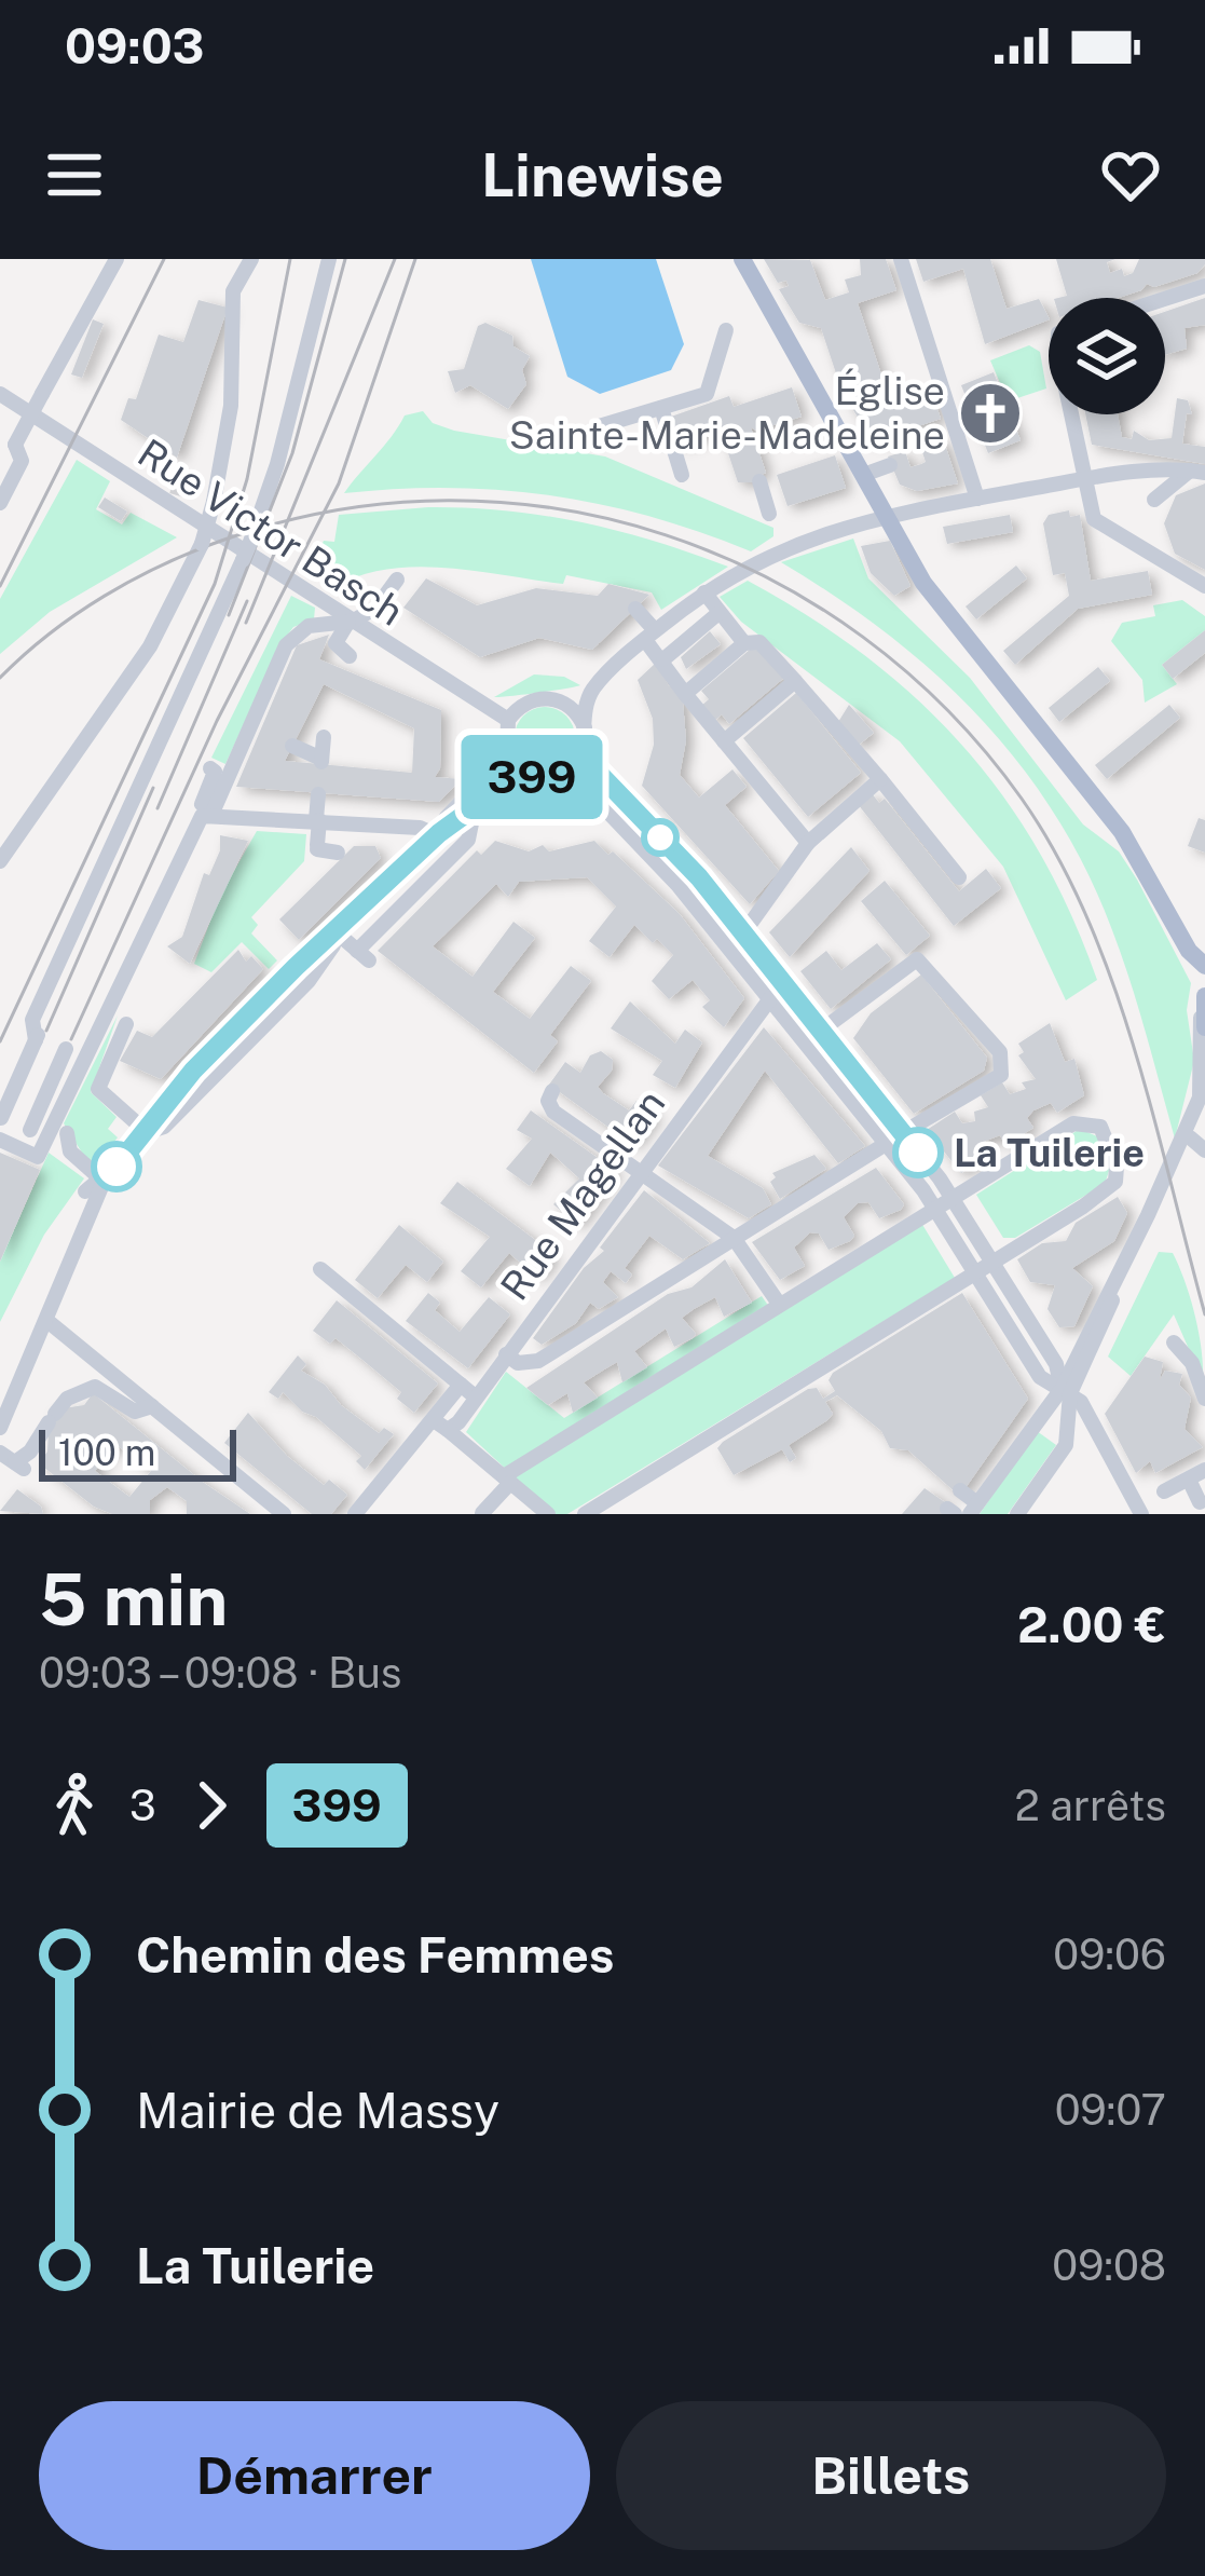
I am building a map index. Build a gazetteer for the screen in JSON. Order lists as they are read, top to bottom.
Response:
{
  "streets": {
    "street": ["Rue Victor Basch", "Rue Magellan"]
  },
  "places": {
    "church": ["Église Sainte-Marie-Madeleine"],
    "other": ["La Tuilerie"]
  },
  "lines": ["bus line 399"],
  "scale_bar": "100 m",
  "page": {
    "status": "09:03",
    "header": "Linewise",
    "on_map": "399",
    "scale": "100 m",
    "heading": ["5 min", "09:03 – 09:08 · Bus", "2.00 €"],
    "legs": ["3", "399", "2 arrêts"],
    "list": [
      {
        "name": "Chemin des Femmes",
        "value": "09:06"
      },
      {
        "name": "Mairie de Massy",
        "value": "09:07"
      },
      {
        "name": "La Tuilerie",
        "value": "09:08"
      }
    ],
    "buttons": ["Démarrer", "Billets"]
  }
}
